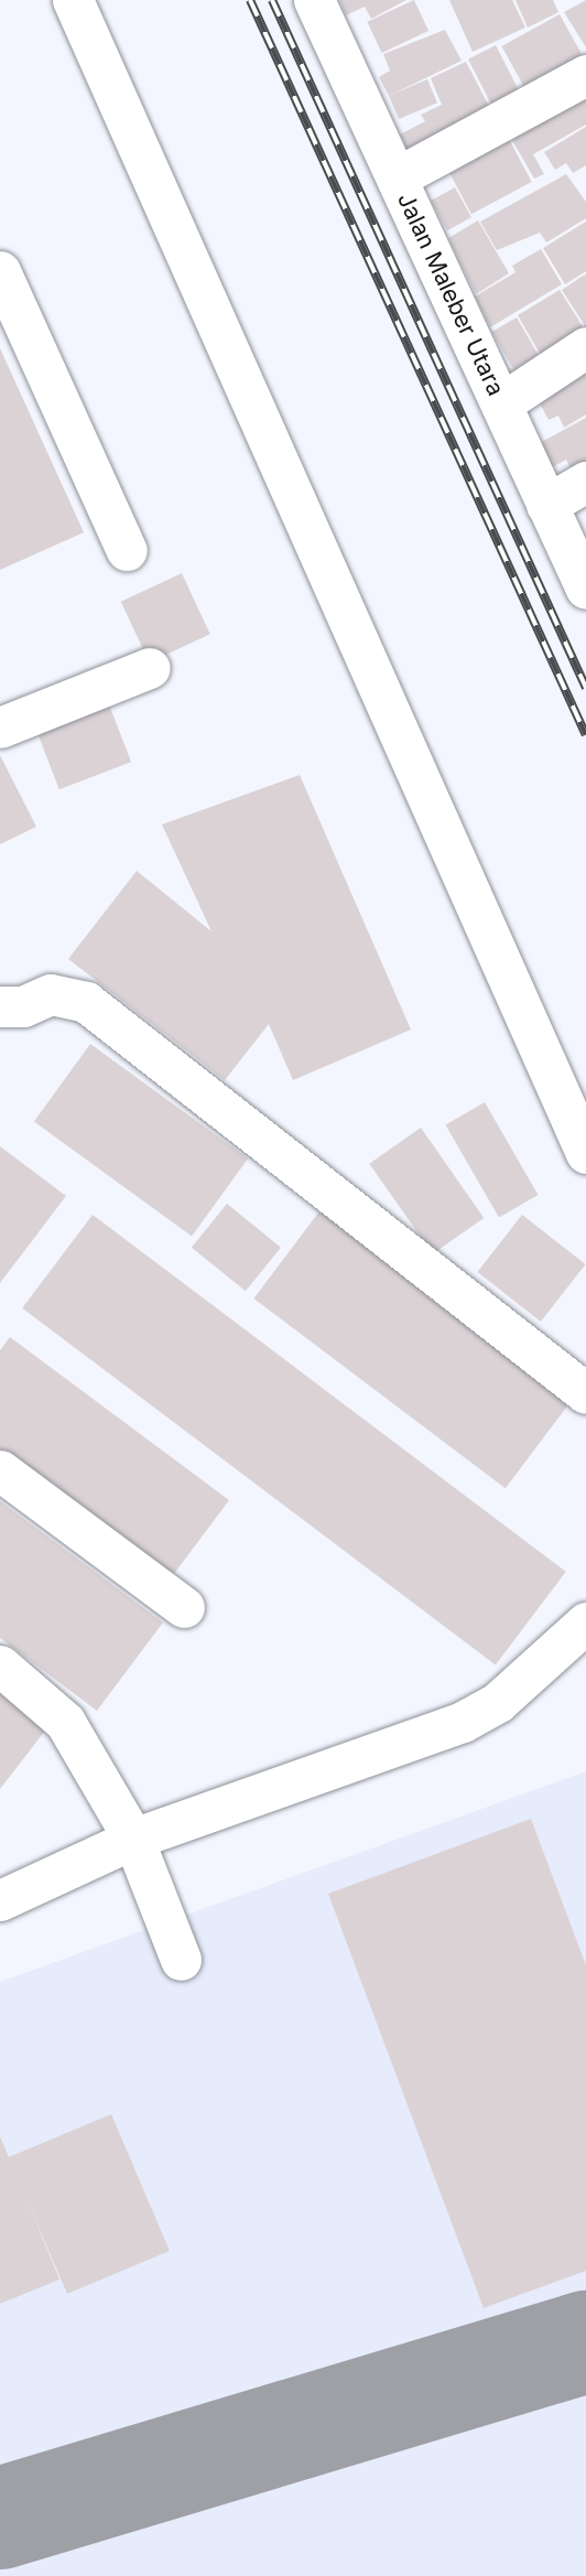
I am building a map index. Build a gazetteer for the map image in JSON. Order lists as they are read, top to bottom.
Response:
{
  "streets": {
    "street": ["Jalan Maleber Utara"]
  }
}
